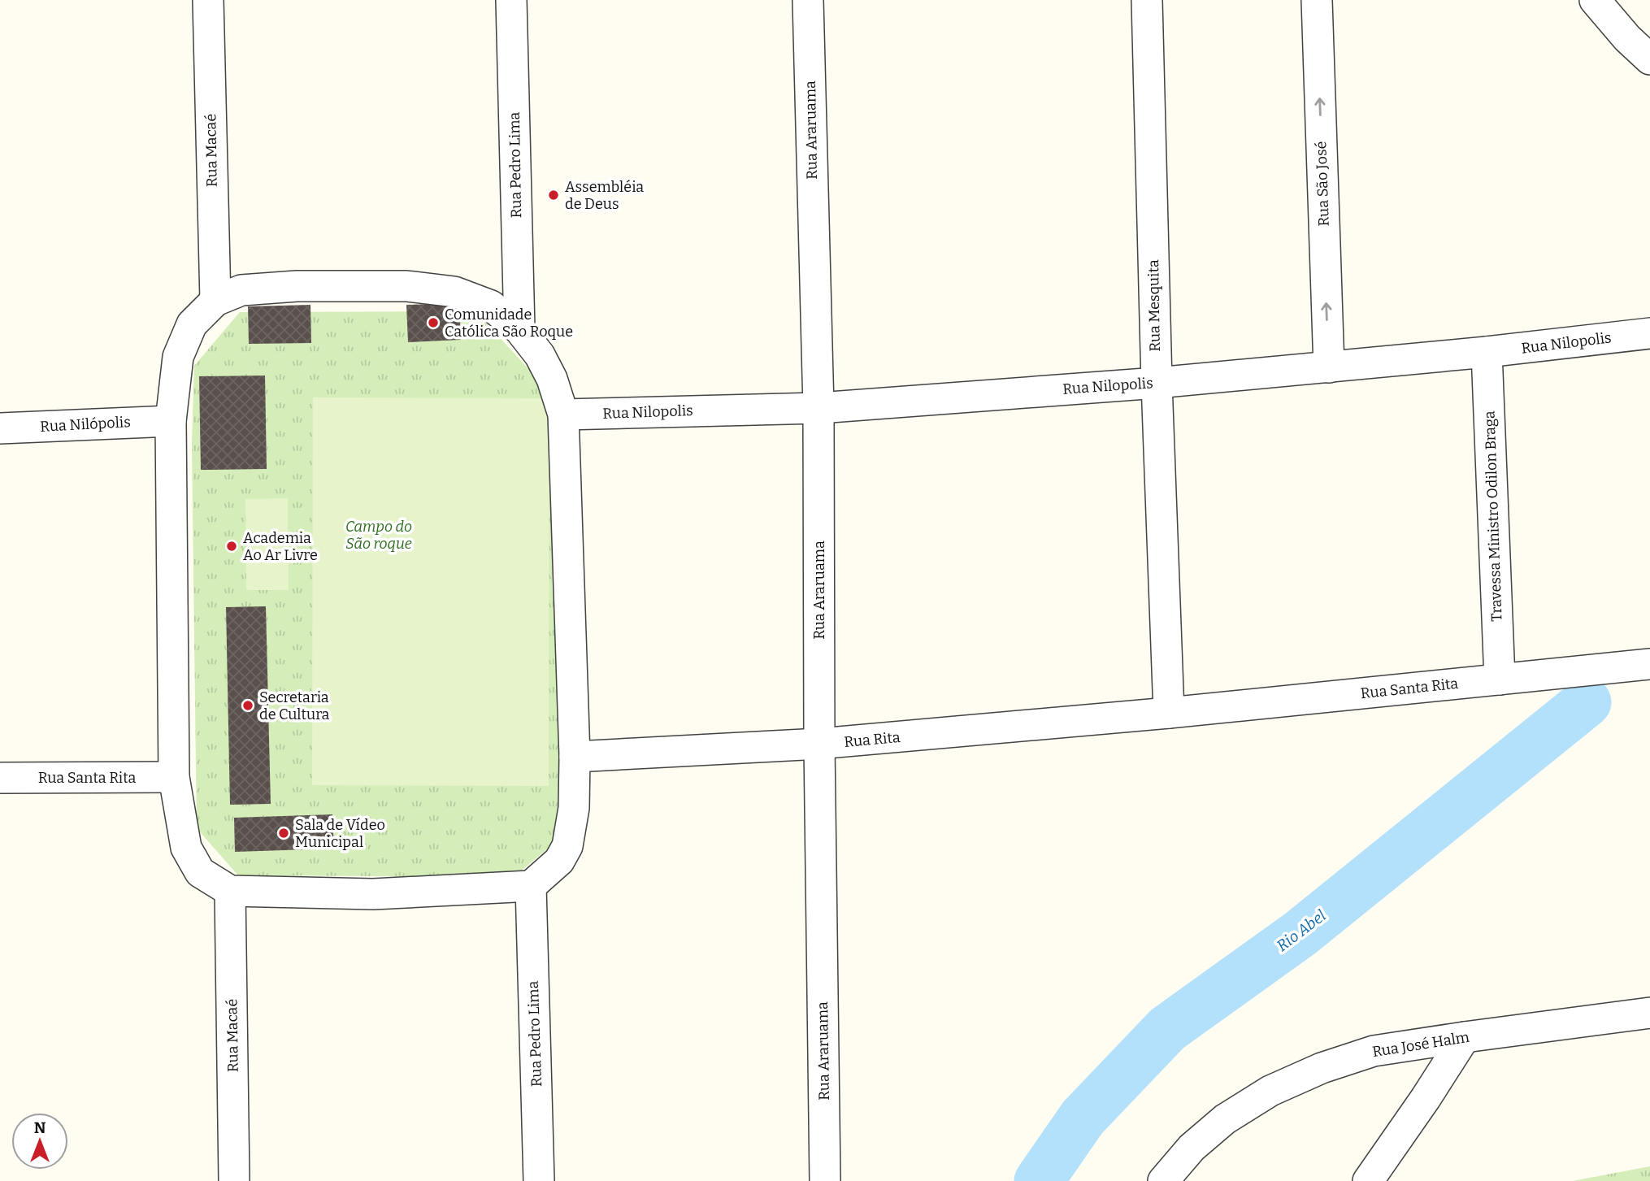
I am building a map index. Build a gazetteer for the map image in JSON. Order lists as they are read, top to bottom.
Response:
{
  "streets": {
    "street": [
      "Rua Araruama",
      "Rua Macaé",
      "Rua Pedro Lima",
      "Rua São José",
      "Rua Mesquita",
      "Rua Nilopolis",
      "Rua Nilópolis",
      "Travessa Ministro Odilon Braga",
      "Rua Santa Rita",
      "Rua Rita",
      "Rua José Halm"
    ]
  },
  "crossings": [
    ["Rua Araruama", "Rua Nilopolis"],
    ["Rua Araruama", "Rua Rita"],
    ["Rua São José", "Rua Nilopolis"],
    ["Rua Mesquita", "Rua Nilopolis"],
    ["Rua Mesquita", "Rua Santa Rita"],
    ["Rua Mesquita", "Rua Rita"],
    ["Rua Nilopolis", "Travessa Ministro Odilon Braga"],
    ["Travessa Ministro Odilon Braga", "Rua Santa Rita"],
    ["Rua Santa Rita", "Rua Rita"]
  ],
  "one_way": ["Rua São José"],
  "water": ["Rio Abel"],
  "parks": ["Campo do São roque"],
  "places": [
    "Assembléia de Deus",
    "Comunidade Católica São Roque",
    "Academia Ao Ar Livre",
    "Secretaria de Cultura",
    "Sala de Vídeo Municipal"
  ],
  "north": "top"
}
